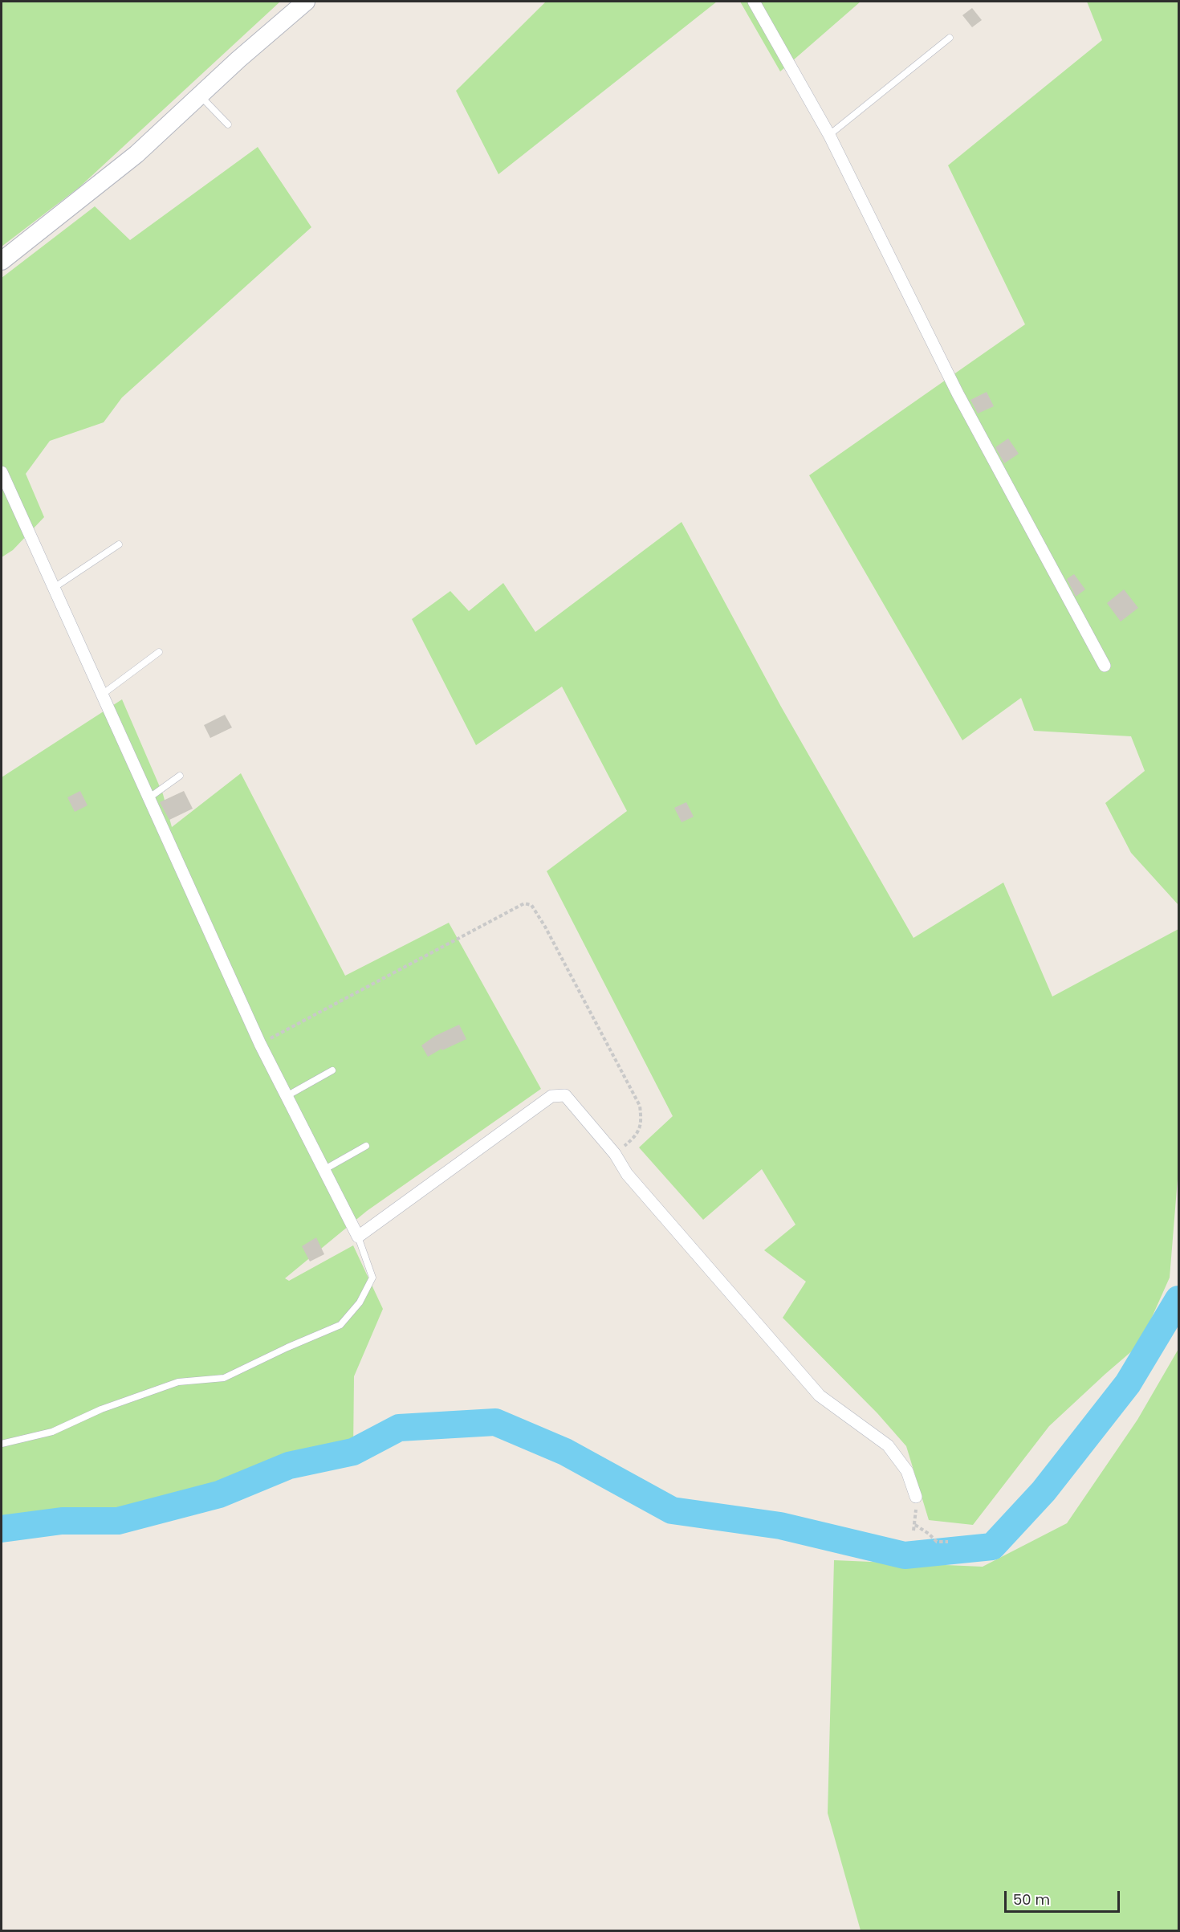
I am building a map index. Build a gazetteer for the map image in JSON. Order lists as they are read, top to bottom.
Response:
{
  "scale_bar": "50 m"
}
